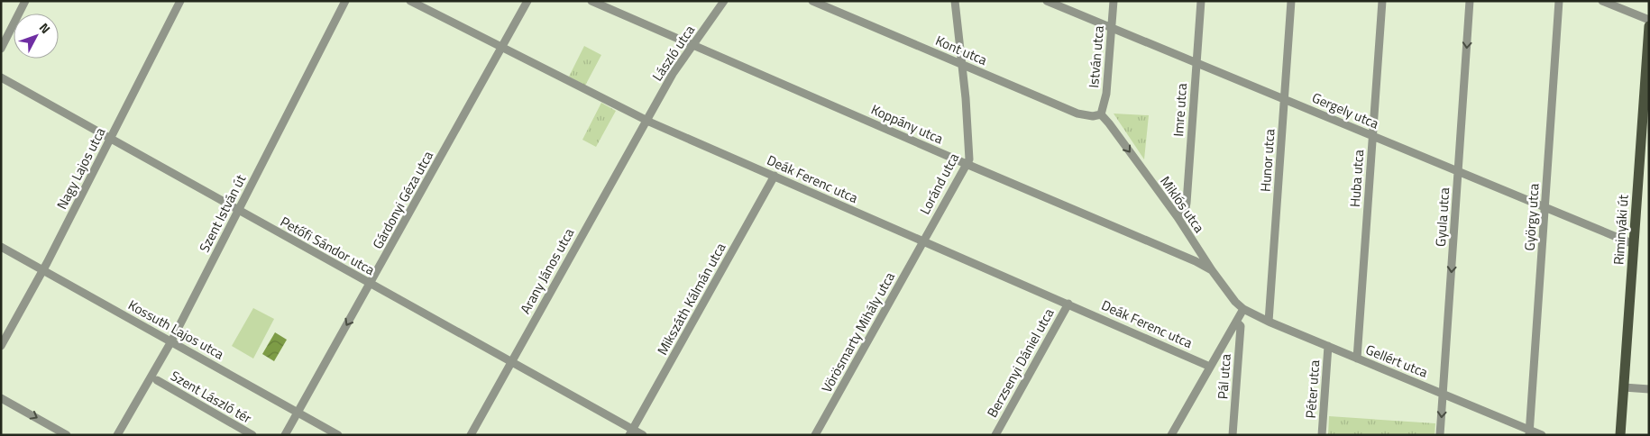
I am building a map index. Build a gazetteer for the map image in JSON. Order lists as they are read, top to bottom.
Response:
{
  "streets": {
    "main road": ["Riminyáki út"],
    "street": [
      "Kont utca",
      "László utca",
      "István utca",
      "Imre utca",
      "Gergely utca",
      "Koppány utca",
      "Hunor utca",
      "Nagy Lajos utca",
      "Huba utca",
      "Deák Ferenc utca",
      "Loránd utca",
      "Gárdonyi Géza utca",
      "Miklós utca",
      "Szent István út",
      "Gyula utca",
      "György utca",
      "Petőfi Sándor utca",
      "Arany János utca",
      "Mikszáth Kálmán utca",
      "Kossuth Lajos utca",
      "Vörösmarty Mihály utca",
      "Gellért utca",
      "Berzsenyi Dániel utca",
      "Pál utca",
      "Péter utca",
      "Szent László tér"
    ]
  },
  "crossings": [
    ["Kont utca", "István utca"],
    ["Kont utca", "Loránd utca"],
    ["Kont utca", "Miklós utca"],
    ["László utca", "Koppány utca"],
    ["László utca", "Deák Ferenc utca"],
    ["László utca", "Arany János utca"],
    ["István utca", "Gergely utca"],
    ["István utca", "Miklós utca"],
    ["Imre utca", "Gergely utca"],
    ["Imre utca", "Miklós utca"],
    ["Gergely utca", "Hunor utca"],
    ["Gergely utca", "Huba utca"],
    ["Gergely utca", "Gyula utca"],
    ["Gergely utca", "György utca"],
    ["Gergely utca", "Riminyáki út"],
    ["Koppány utca", "Loránd utca"],
    ["Koppány utca", "Miklós utca"],
    ["Hunor utca", "Gellért utca"],
    ["Nagy Lajos utca", "Petőfi Sándor utca"],
    ["Nagy Lajos utca", "Kossuth Lajos utca"],
    ["Huba utca", "Gellért utca"],
    ["Deák Ferenc utca", "Loránd utca"],
    ["Deák Ferenc utca", "Gárdonyi Géza utca"],
    ["Deák Ferenc utca", "Arany János utca"],
    ["Deák Ferenc utca", "Mikszáth Kálmán utca"],
    ["Deák Ferenc utca", "Vörösmarty Mihály utca"],
    ["Deák Ferenc utca", "Berzsenyi Dániel utca"],
    ["Loránd utca", "Vörösmarty Mihály utca"],
    ["Gárdonyi Géza utca", "Petőfi Sándor utca"],
    ["Gárdonyi Géza utca", "Kossuth Lajos utca"],
    ["Miklós utca", "Gellért utca"],
    ["Szent István út", "Petőfi Sándor utca"],
    ["Szent István út", "Kossuth Lajos utca"],
    ["Gyula utca", "Gellért utca"],
    ["György utca", "Gellért utca"],
    ["Petőfi Sándor utca", "Arany János utca"],
    ["Petőfi Sándor utca", "Mikszáth Kálmán utca"],
    ["Gellért utca", "Péter utca"]
  ],
  "one_way": ["Miklós utca", "Gyula utca"],
  "north": "top right"
}
